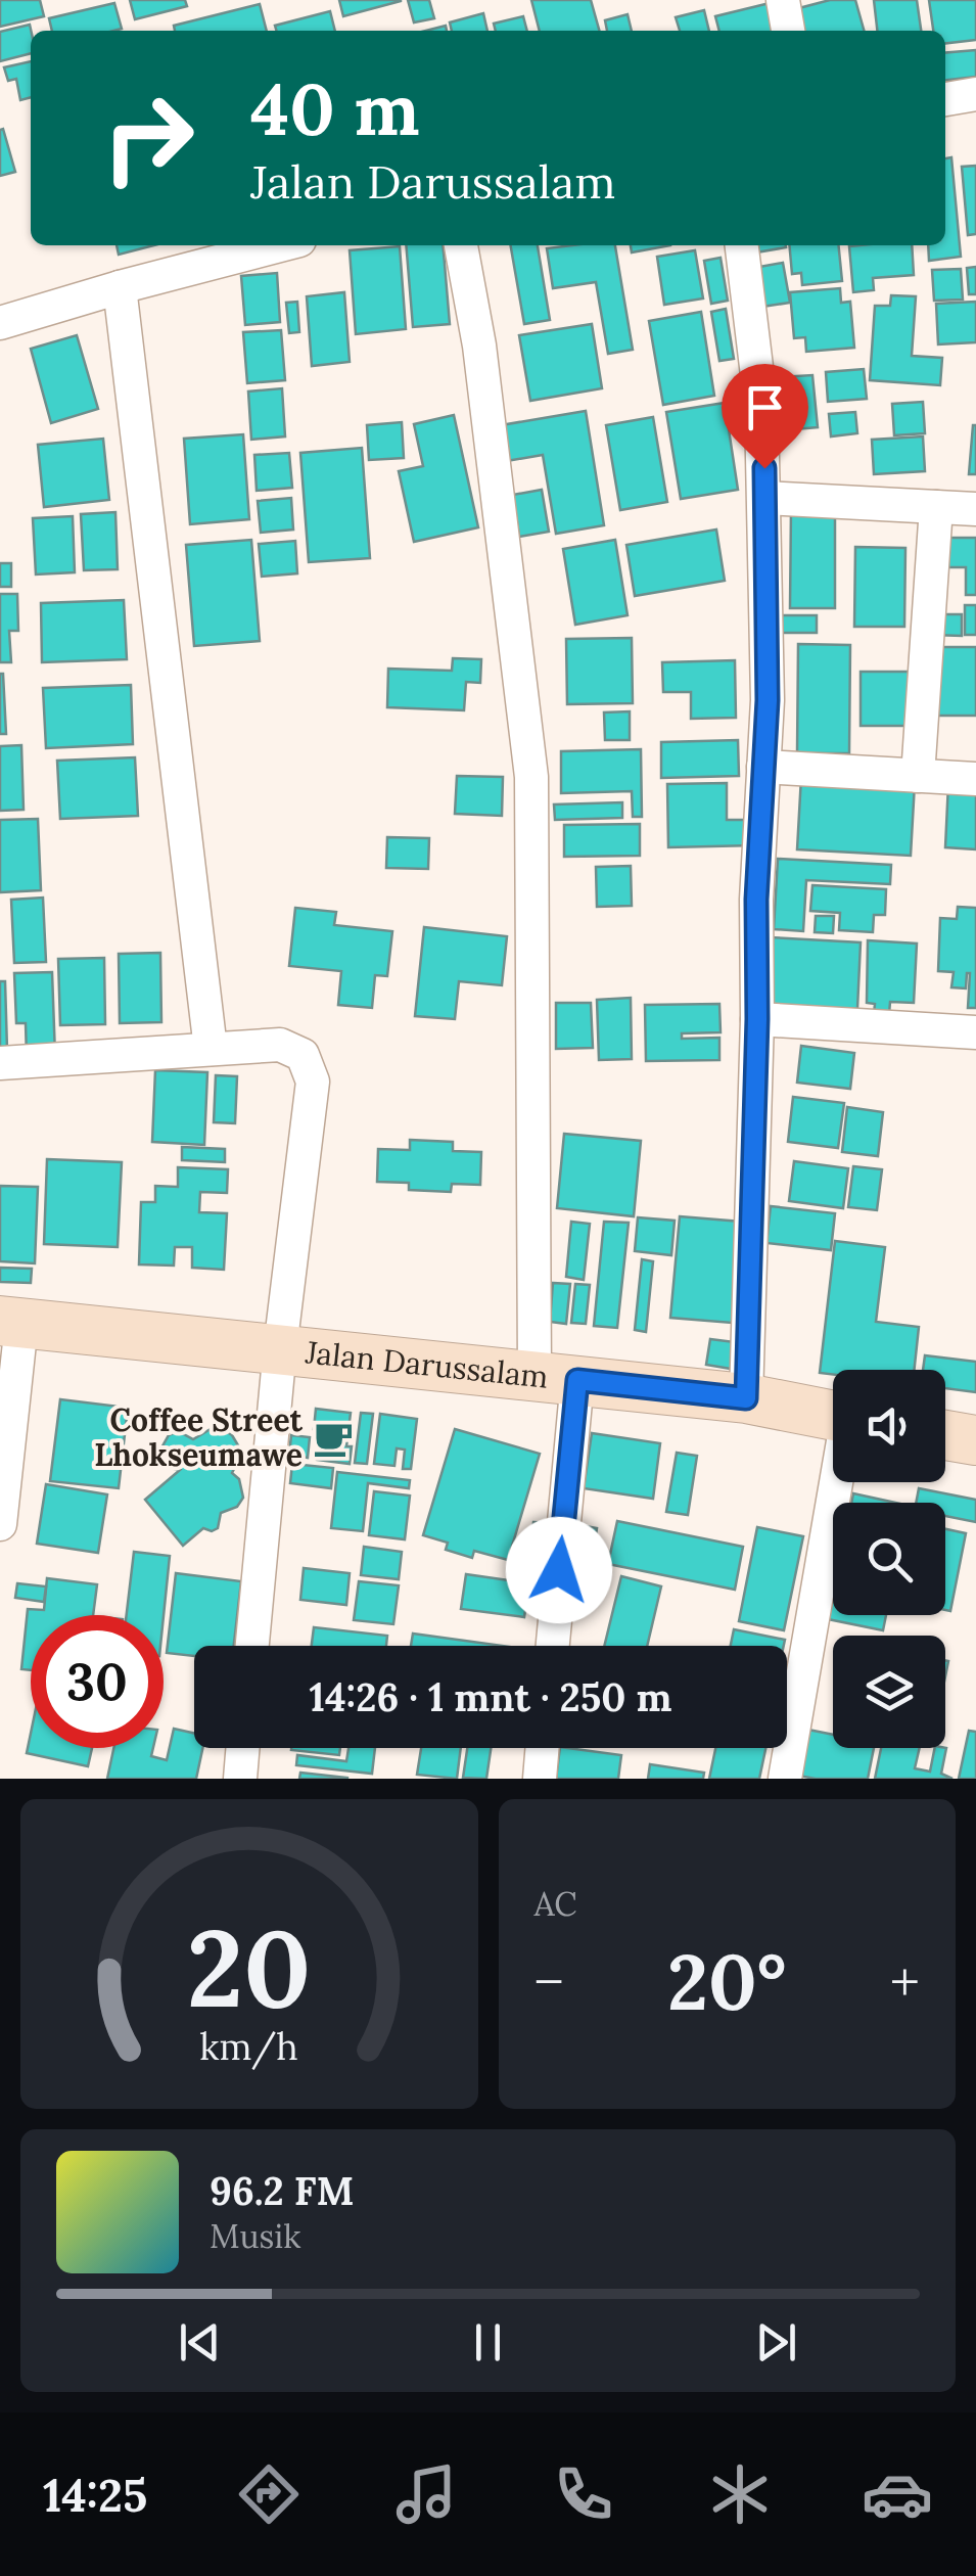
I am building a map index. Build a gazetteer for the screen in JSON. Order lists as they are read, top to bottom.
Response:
{
  "streets": {
    "street": ["Jalan Darussalam"]
  },
  "places": {
    "cafe": ["Coffee Street Lhokseumawe"]
  },
  "page": {
    "turn": ["40 m", "Jalan Darussalam"],
    "limit": "30",
    "trip": "14:26 · 1 mnt · 250 m",
    "tile": "AC",
    "heat": ["−", "20°", "+"],
    "song": ["96.2 FM", "Musik"],
    "tabs": "14:25",
    "gauge": ["20", "km/h"]
  }
}
